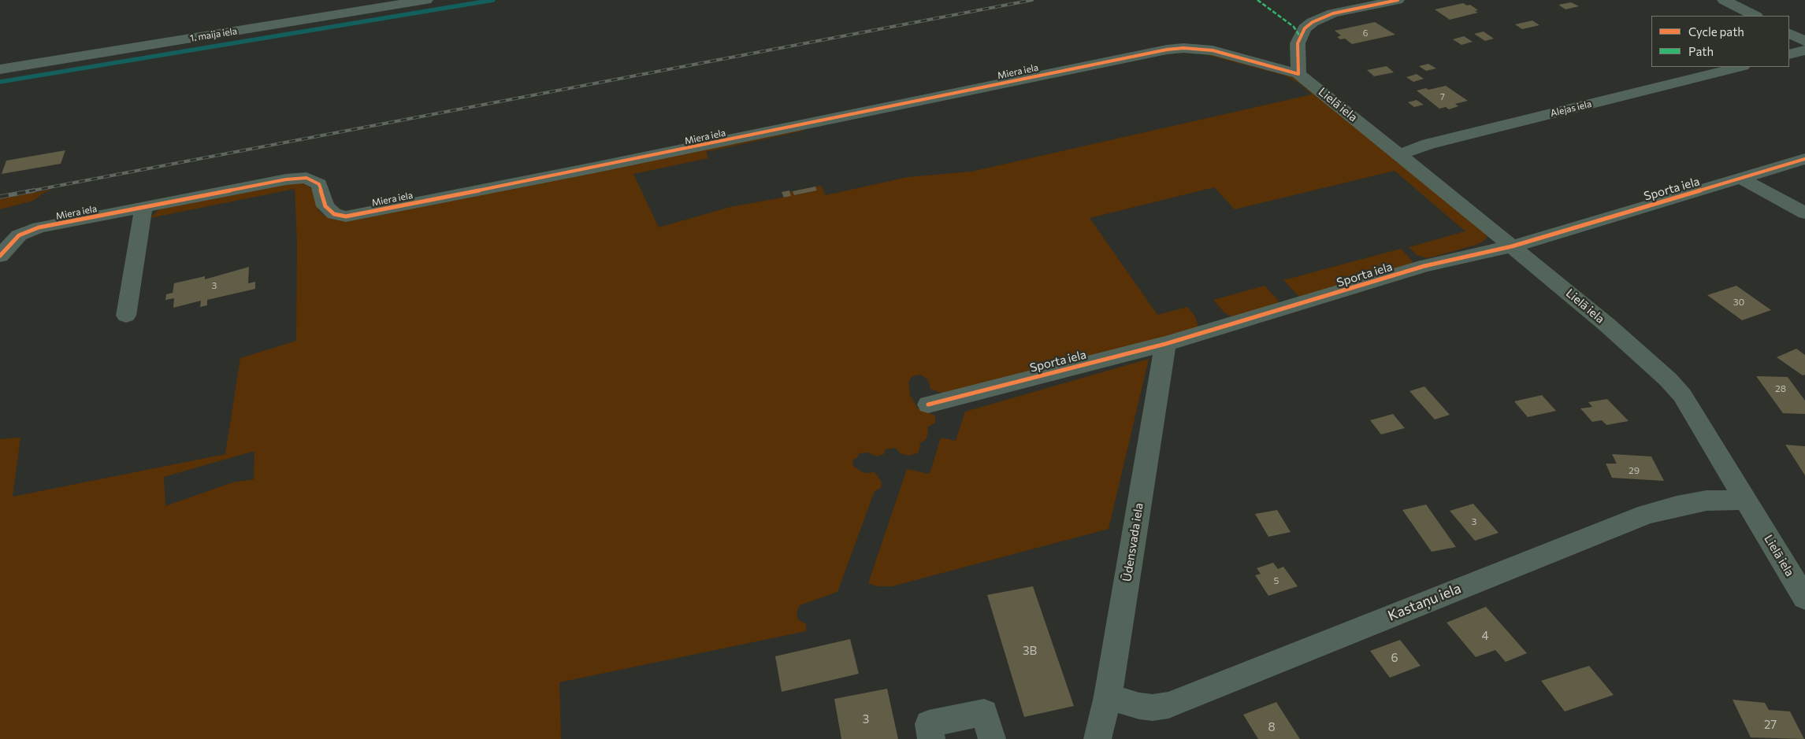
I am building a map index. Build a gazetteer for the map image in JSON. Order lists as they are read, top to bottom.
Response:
{
  "streets": {
    "street": [
      "1. maija iela",
      "Miera iela",
      "Lielā iela",
      "Alejas iela",
      "Sporta iela",
      "Ūdensvada iela",
      "Kastaņu iela"
    ]
  },
  "crossings": [
    ["Miera iela", "Lielā iela"],
    ["Lielā iela", "Alejas iela"],
    ["Lielā iela", "Sporta iela"],
    ["Lielā iela", "Kastaņu iela"],
    ["Sporta iela", "Ūdensvada iela"],
    ["Ūdensvada iela", "Kastaņu iela"]
  ],
  "house_numbers": [
    "6",
    "7",
    "3",
    "30",
    "28",
    "29",
    "3",
    "5",
    "4",
    "3B",
    "6",
    "3",
    "27",
    "8"
  ],
  "legend": ["Cycle path", "Path"]
}
